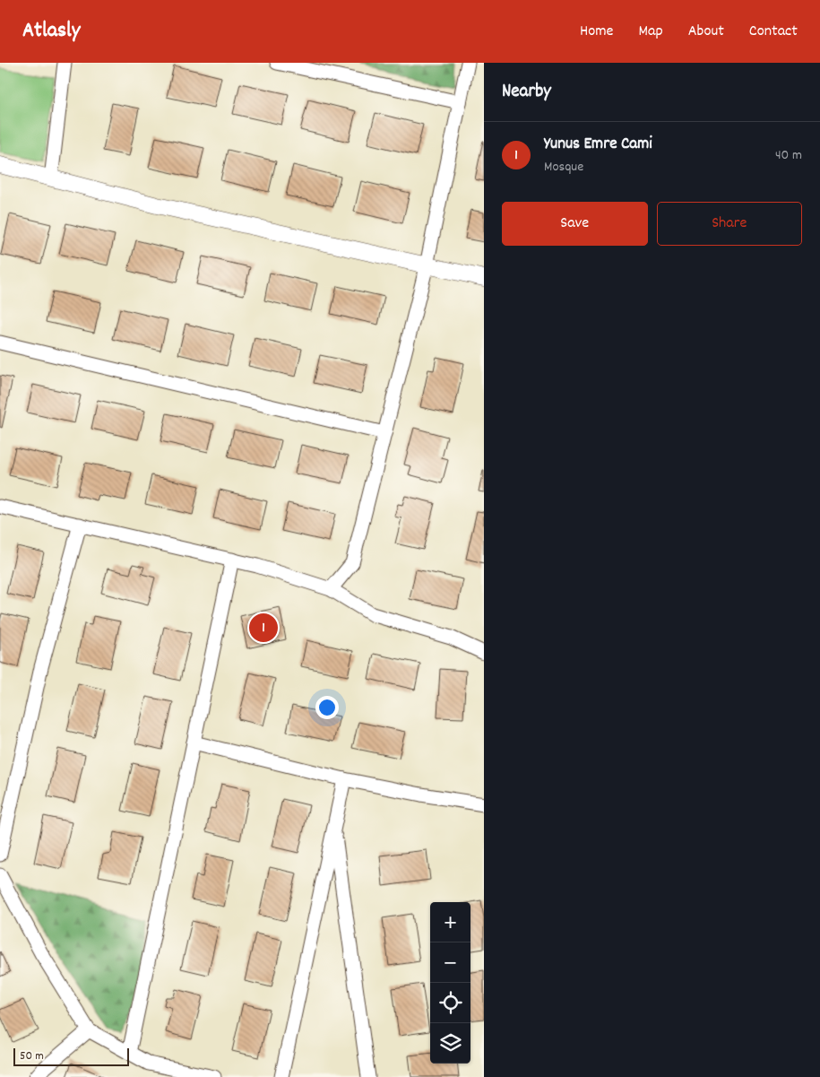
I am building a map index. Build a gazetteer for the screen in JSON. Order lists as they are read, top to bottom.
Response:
{
  "scale_bar": "50 m",
  "page": {
    "header": "Atlasly",
    "nav": [
      "Home",
      "Map",
      "About",
      "Contact"
    ],
    "heading": "Nearby",
    "list": [
      {
        "mark": "1",
        "name": "Yunus Emre Cami",
        "note": "Mosque",
        "value": "40 m"
      }
    ],
    "buttons": ["Save", "Share"],
    "pins": "1",
    "map_buttons": ["+", "−"],
    "scale": "50 m"
  }
}
